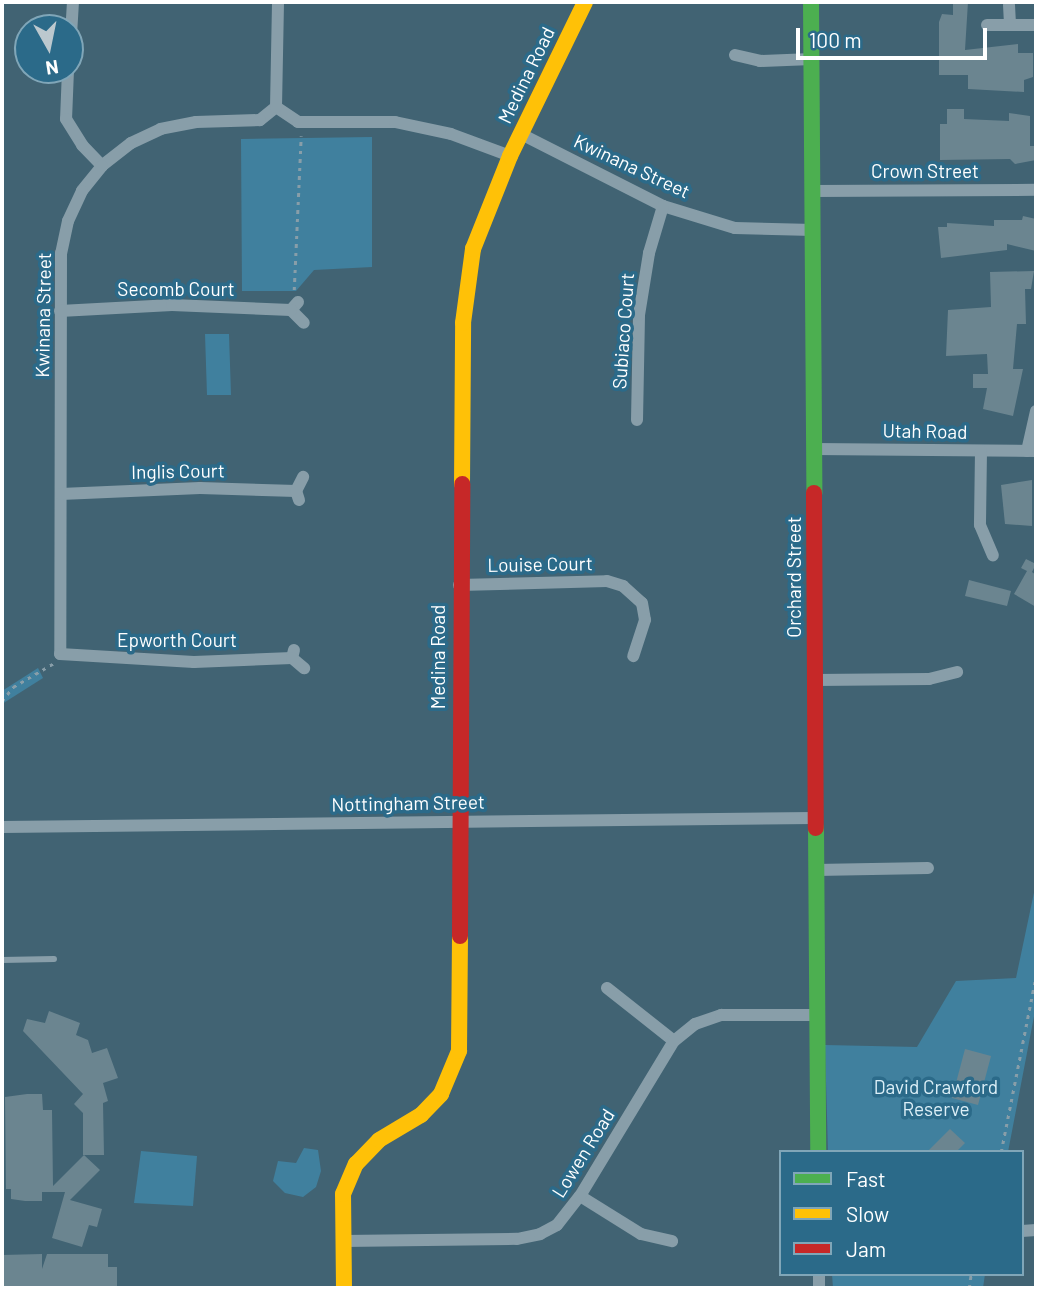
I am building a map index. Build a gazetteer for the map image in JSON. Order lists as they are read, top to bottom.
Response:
{
  "streets": {
    "street": [
      "Medina Road",
      "Kwinana Street",
      "Crown Street",
      "Secomb Court",
      "Subiaco Court",
      "Utah Road",
      "Inglis Court",
      "Louise Court",
      "Orchard Street",
      "Epworth Court",
      "Nottingham Street",
      "Lowen Road"
    ]
  },
  "crossings": [
    ["Medina Road", "Kwinana Street"],
    ["Medina Road", "Louise Court"],
    ["Medina Road", "Nottingham Street"],
    ["Medina Road", "Lowen Road"],
    ["Kwinana Street", "Secomb Court"],
    ["Kwinana Street", "Subiaco Court"],
    ["Kwinana Street", "Inglis Court"],
    ["Kwinana Street", "Orchard Street"],
    ["Kwinana Street", "Epworth Court"],
    ["Crown Street", "Orchard Street"],
    ["Utah Road", "Orchard Street"],
    ["Orchard Street", "Nottingham Street"],
    ["Orchard Street", "Lowen Road"]
  ],
  "parks": ["David Crawford Reserve"],
  "legend": ["Fast", "Slow", "Jam"],
  "scale_bar": "100 m",
  "north": "bottom"
}
